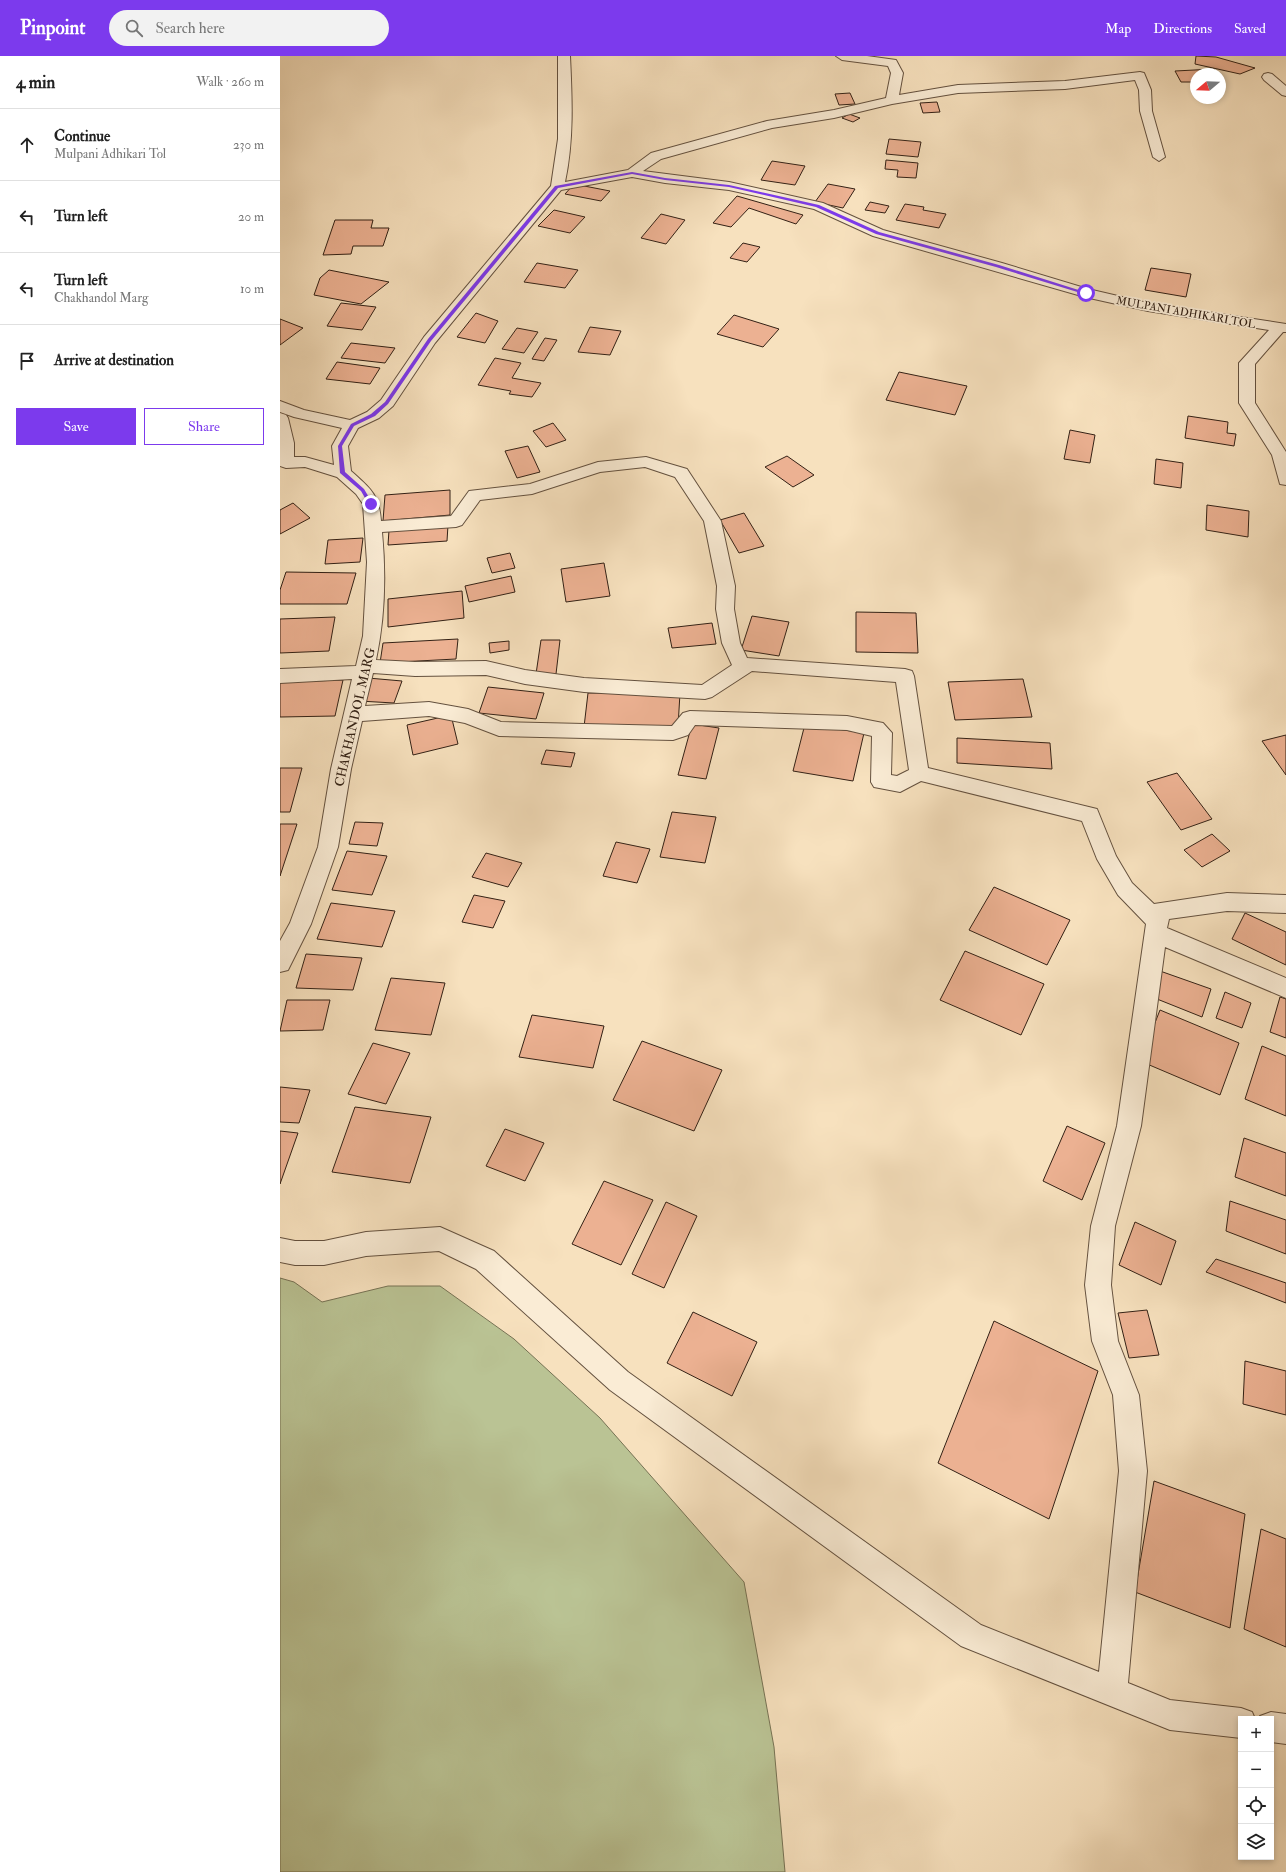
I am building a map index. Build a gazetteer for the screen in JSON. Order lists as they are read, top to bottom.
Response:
{
  "streets": {
    "street": ["MULPANI ADHIKARI TOL", "CHAKHANDOL MARG"]
  },
  "north": "left",
  "page": {
    "header": "Pinpoint",
    "search": "Search here",
    "nav": ["Map", "Directions", "Saved"],
    "heading": ["4 min", "Walk · 260 m"],
    "list": [
      ["Continue", "Mulpani Adhikari Tol", "230 m"],
      ["Turn left", "20 m"],
      ["Turn left", "Chakhandol Marg", "10 m"],
      "Arrive at destination"
    ],
    "buttons": ["Save", "Share"],
    "map_buttons": ["+", "−"]
  }
}
